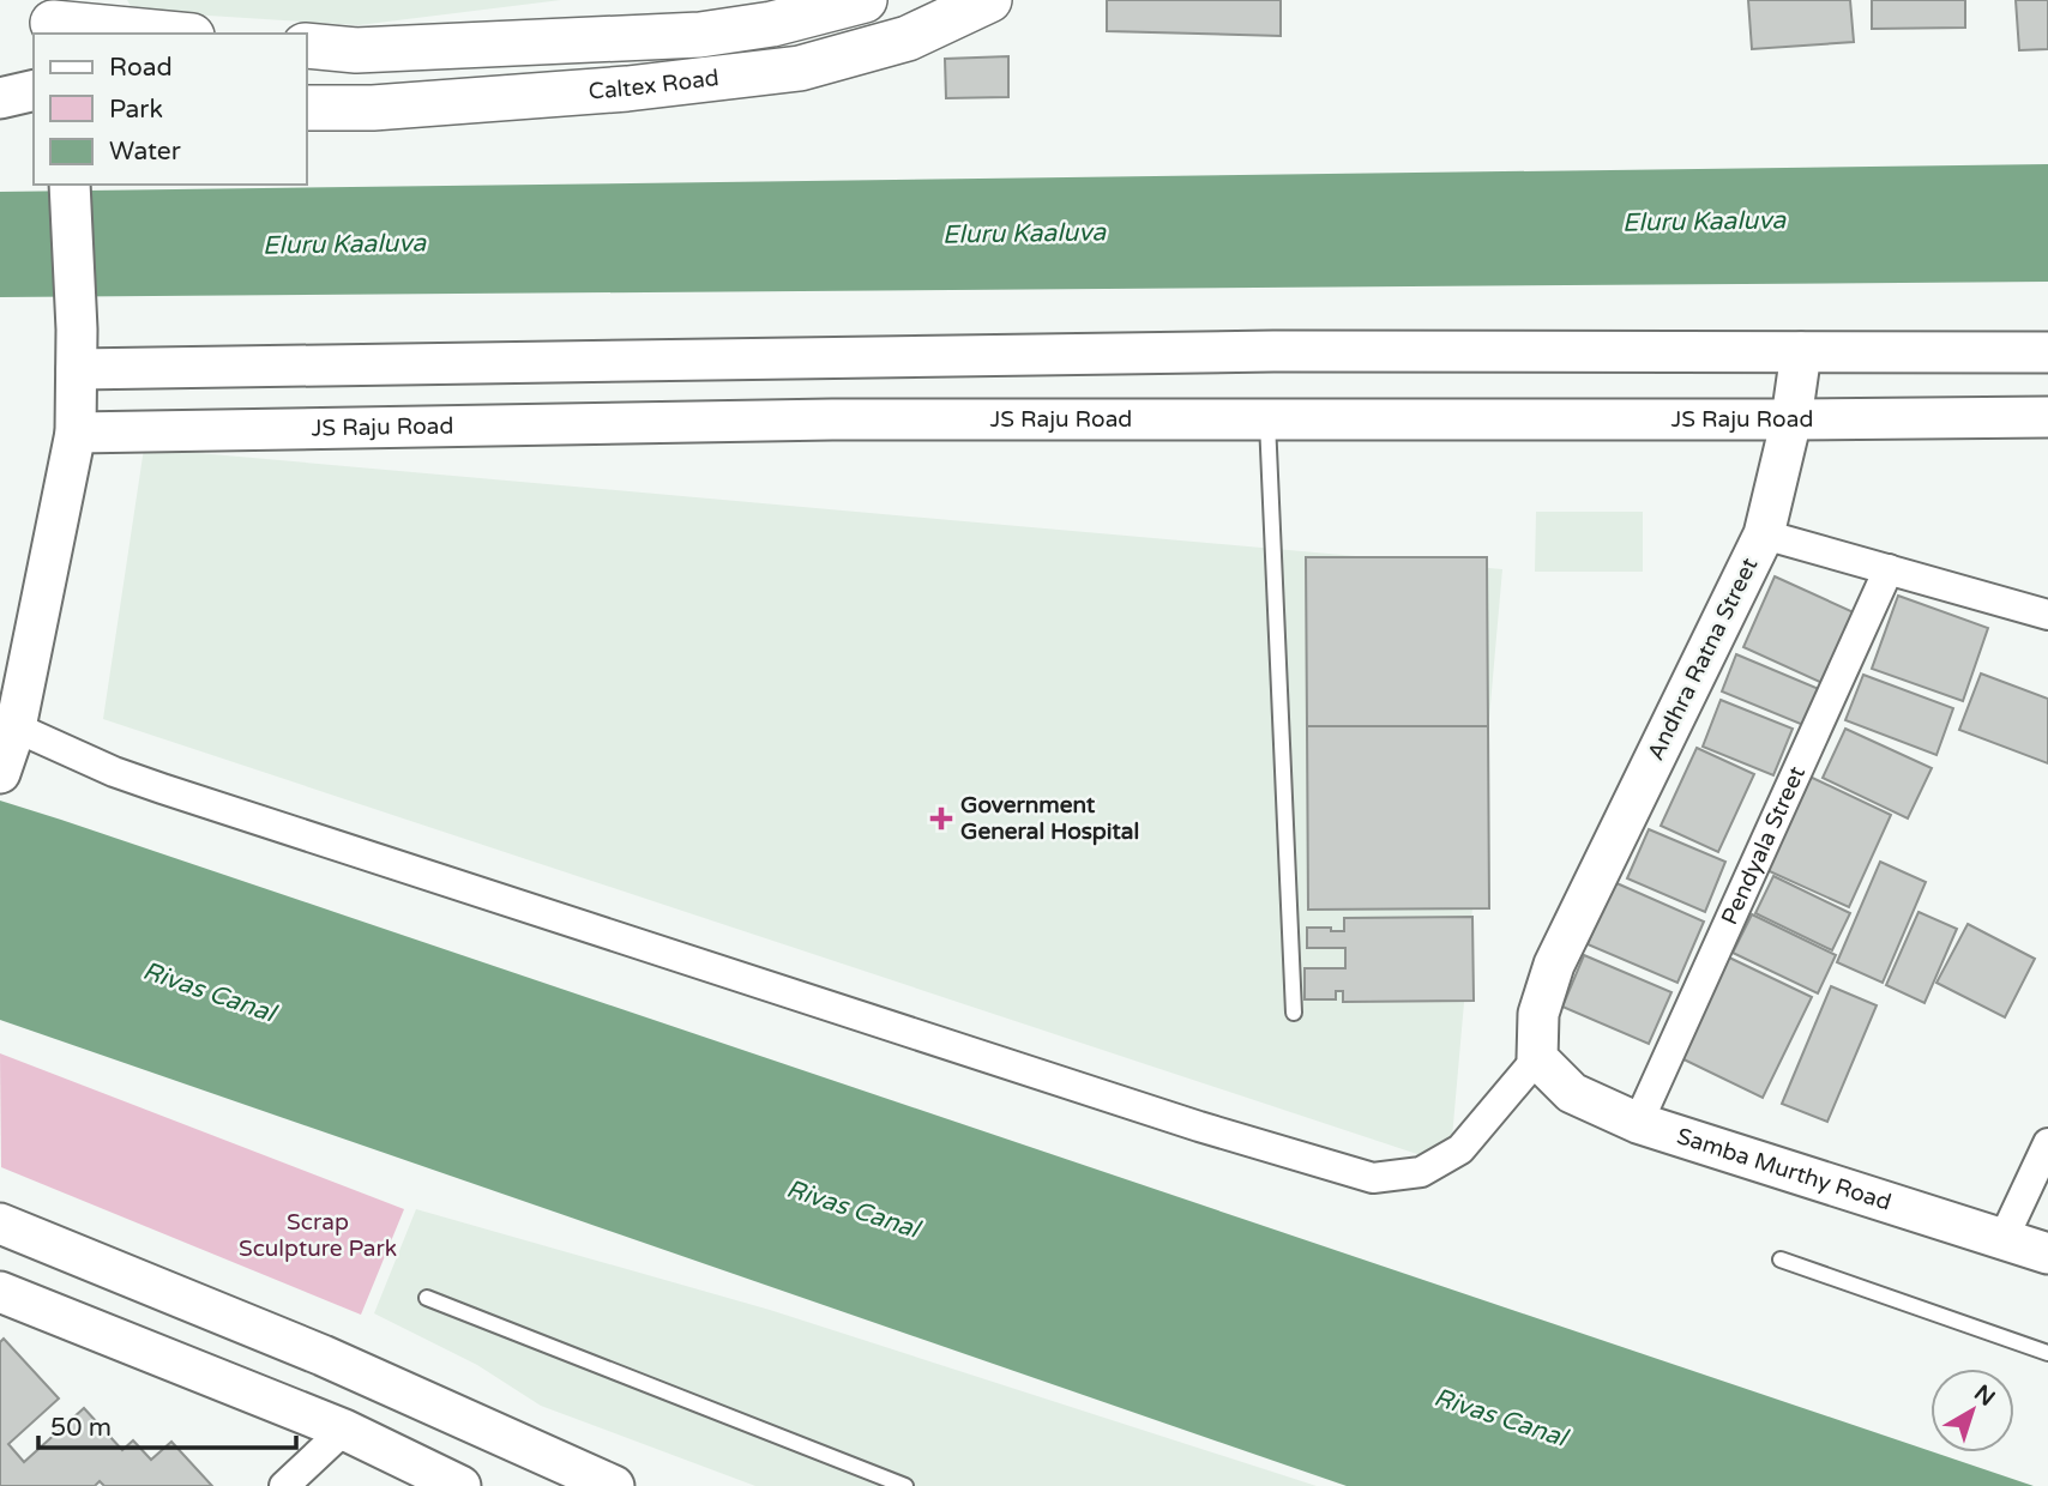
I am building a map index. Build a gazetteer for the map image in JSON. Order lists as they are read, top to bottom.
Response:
{
  "streets": {
    "main road": ["Caltex Road"],
    "street": [
      "JS Raju Road",
      "Andhra Ratna Street",
      "Pendyala Street",
      "Samba Murthy Road"
    ]
  },
  "crossings": [
    ["Andhra Ratna Street", "Pendyala Street"],
    ["Andhra Ratna Street", "Samba Murthy Road"],
    ["Pendyala Street", "Samba Murthy Road"]
  ],
  "water": ["Eluru Kaaluva", "Rivas Canal"],
  "parks": ["Scrap Sculpture Park"],
  "places": {
    "health": ["Government General Hospital"]
  },
  "legend": ["Road", "Park", "Water"],
  "scale_bar": "50 m",
  "north": "top right"
}
